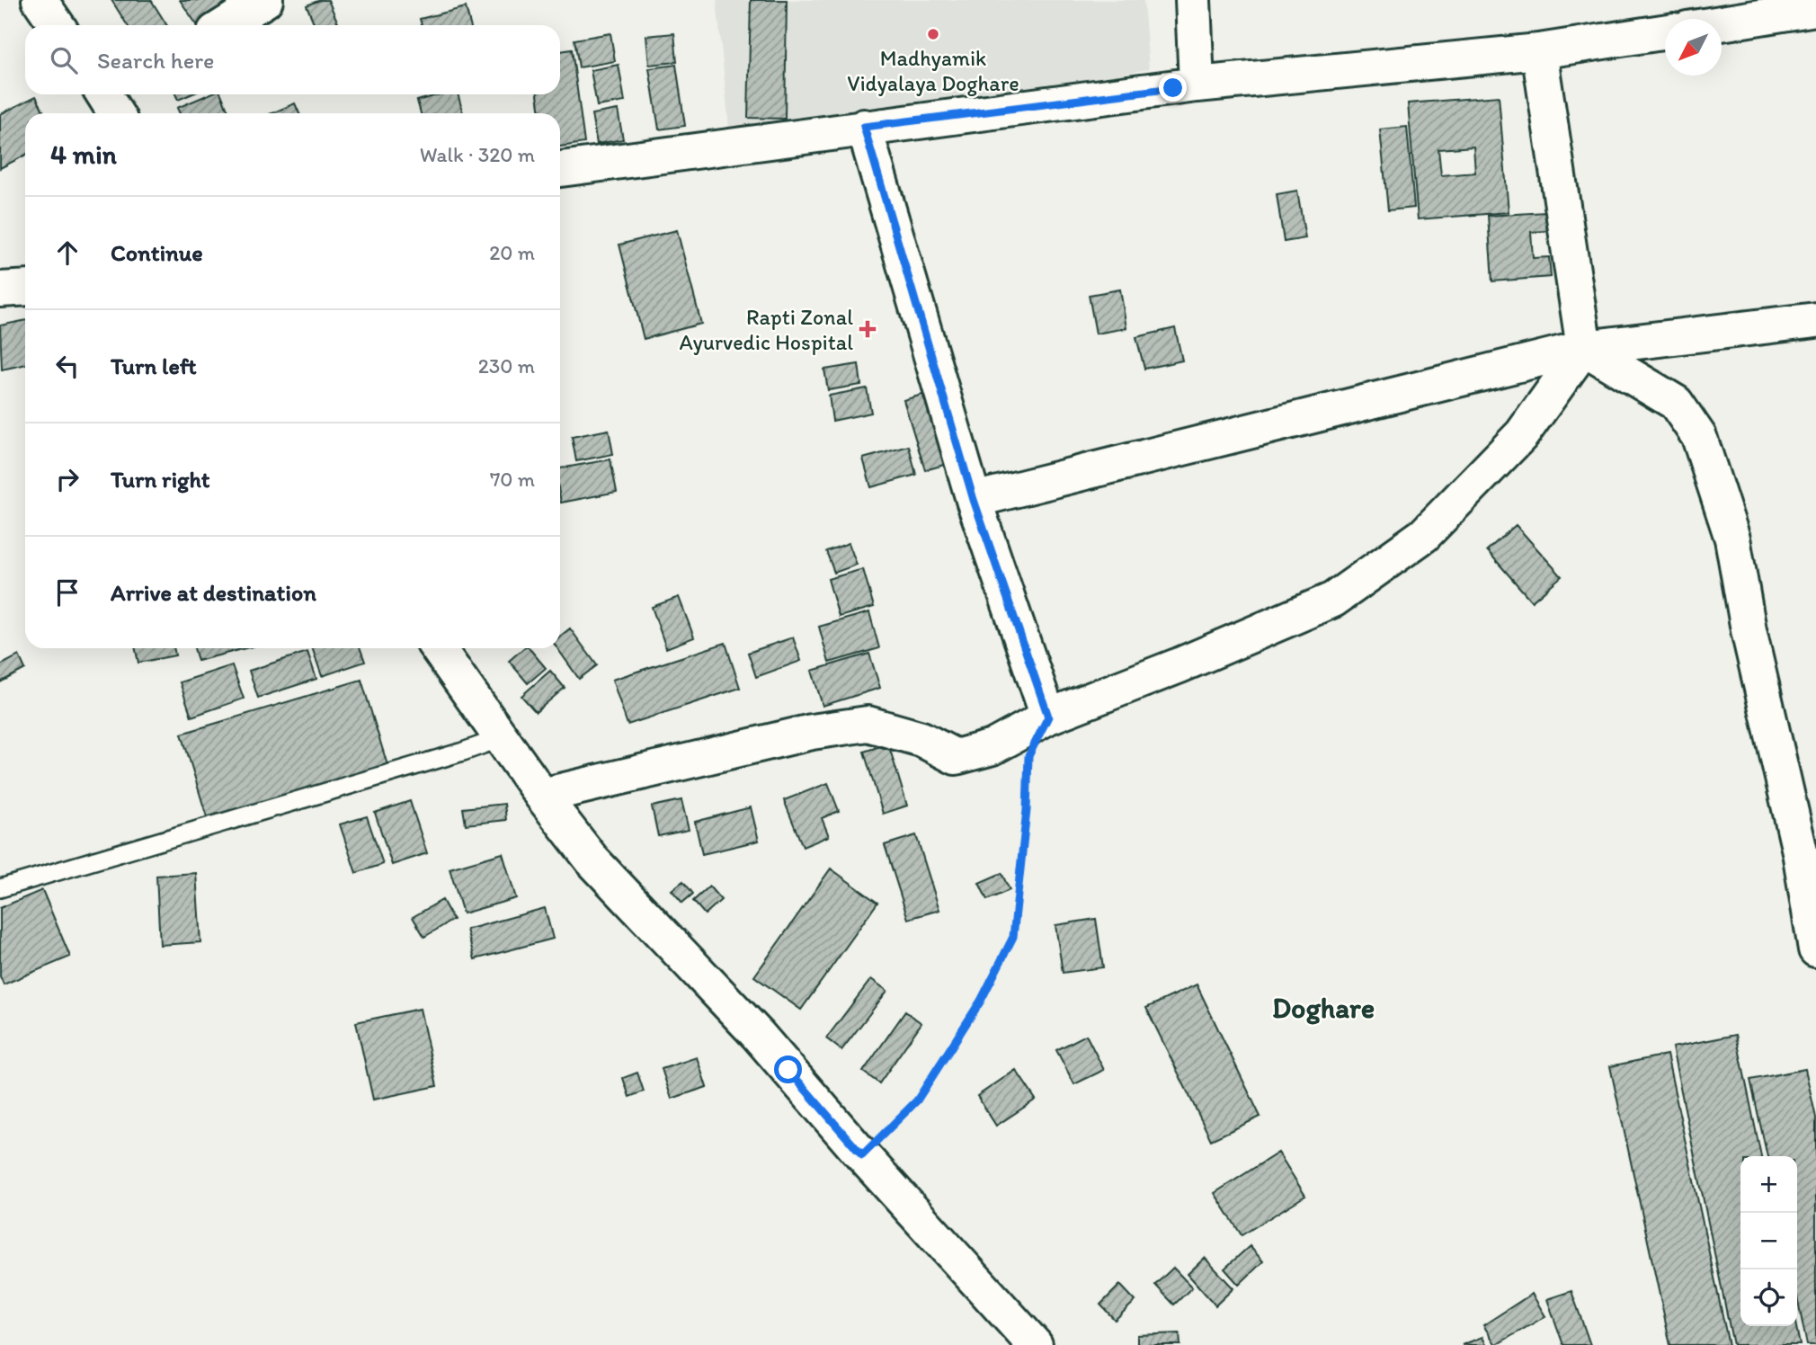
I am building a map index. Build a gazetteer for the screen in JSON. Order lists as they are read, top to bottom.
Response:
{
  "districts": ["Doghare"],
  "places": {
    "other": ["Madhyamik Vidyalaya Doghare"],
    "health": ["Rapti Zonal Ayurvedic Hospital"]
  },
  "north": "bottom left",
  "page": {
    "search": "Search here",
    "heading": ["4 min", "Walk · 320 m"],
    "list": [
      ["Continue", "20 m"],
      ["Turn left", "230 m"],
      ["Turn right", "70 m"],
      "Arrive at destination"
    ],
    "map_buttons": ["+", "−"]
  }
}
